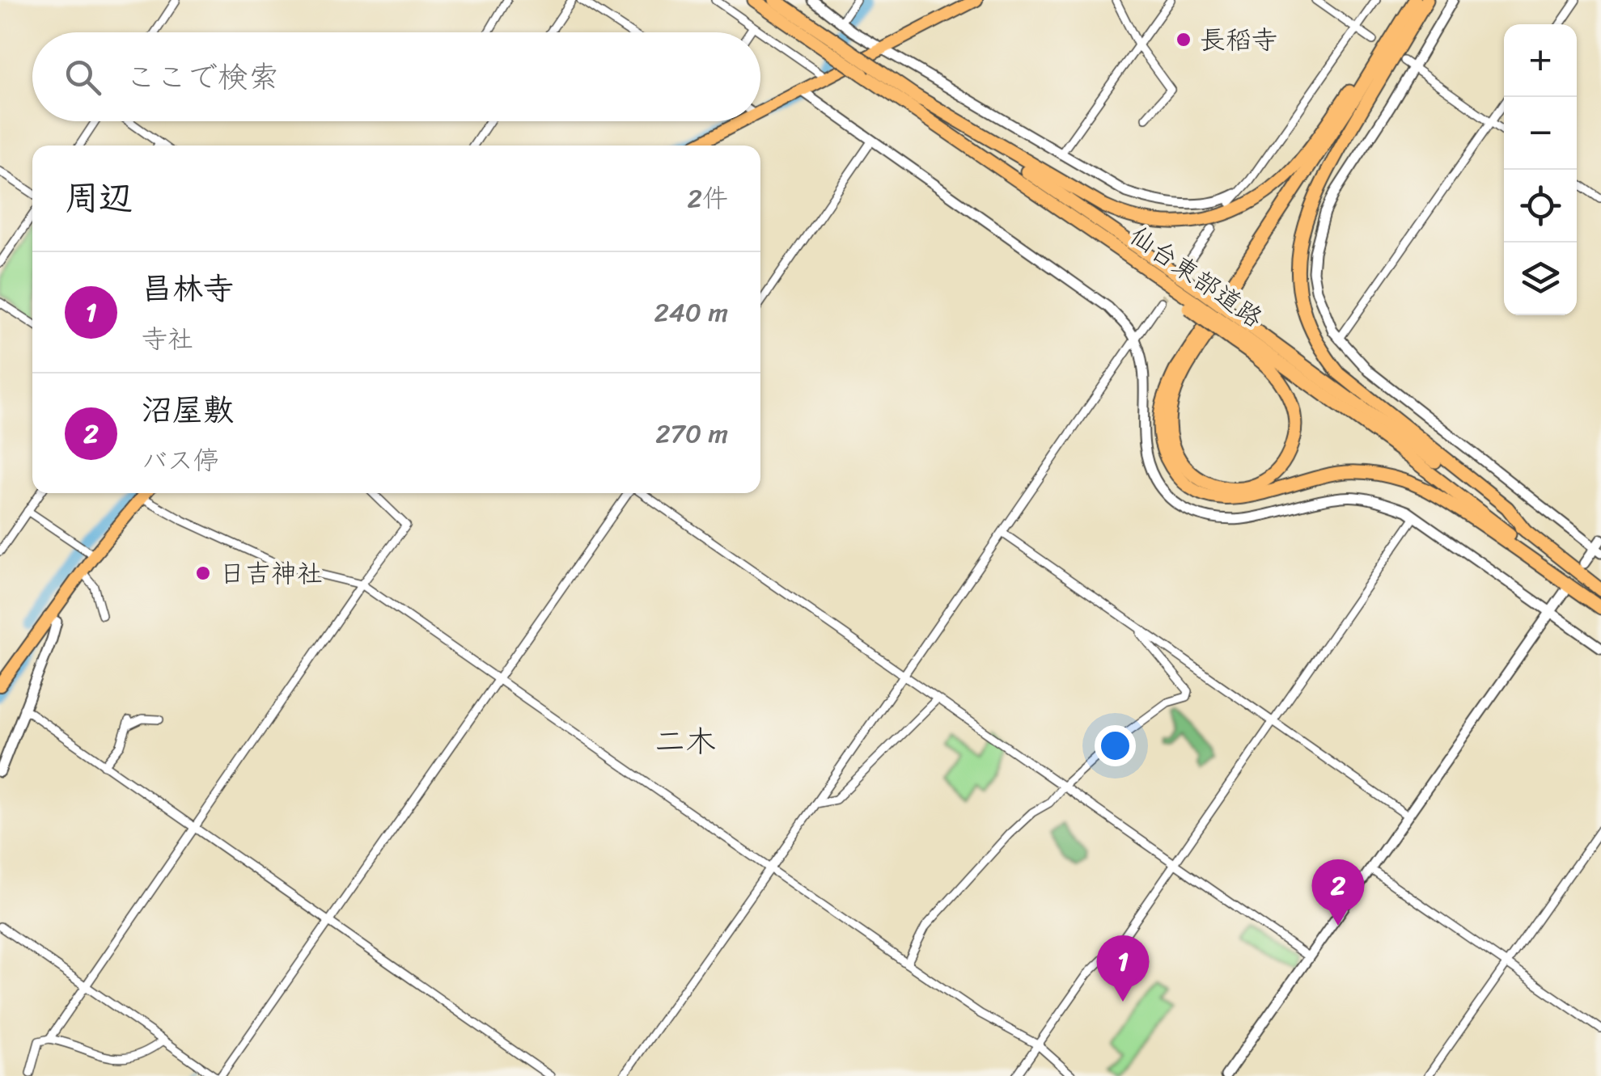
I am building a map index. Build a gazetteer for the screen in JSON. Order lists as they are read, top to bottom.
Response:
{
  "streets": {
    "highway": ["仙台東部道路"]
  },
  "districts": ["二木"],
  "places": ["長稻寺", "日吉神社"],
  "page": {
    "map_buttons": ["+", "−"],
    "search": "ここで検索",
    "heading": ["周辺", "2件"],
    "list": [
      {
        "mark": "1",
        "name": "昌林寺",
        "note": "寺社",
        "value": "240 m"
      },
      {
        "mark": "2",
        "name": "沼屋敷",
        "note": "バス停",
        "value": "270 m"
      }
    ],
    "pins": ["2", "1"]
  }
}
